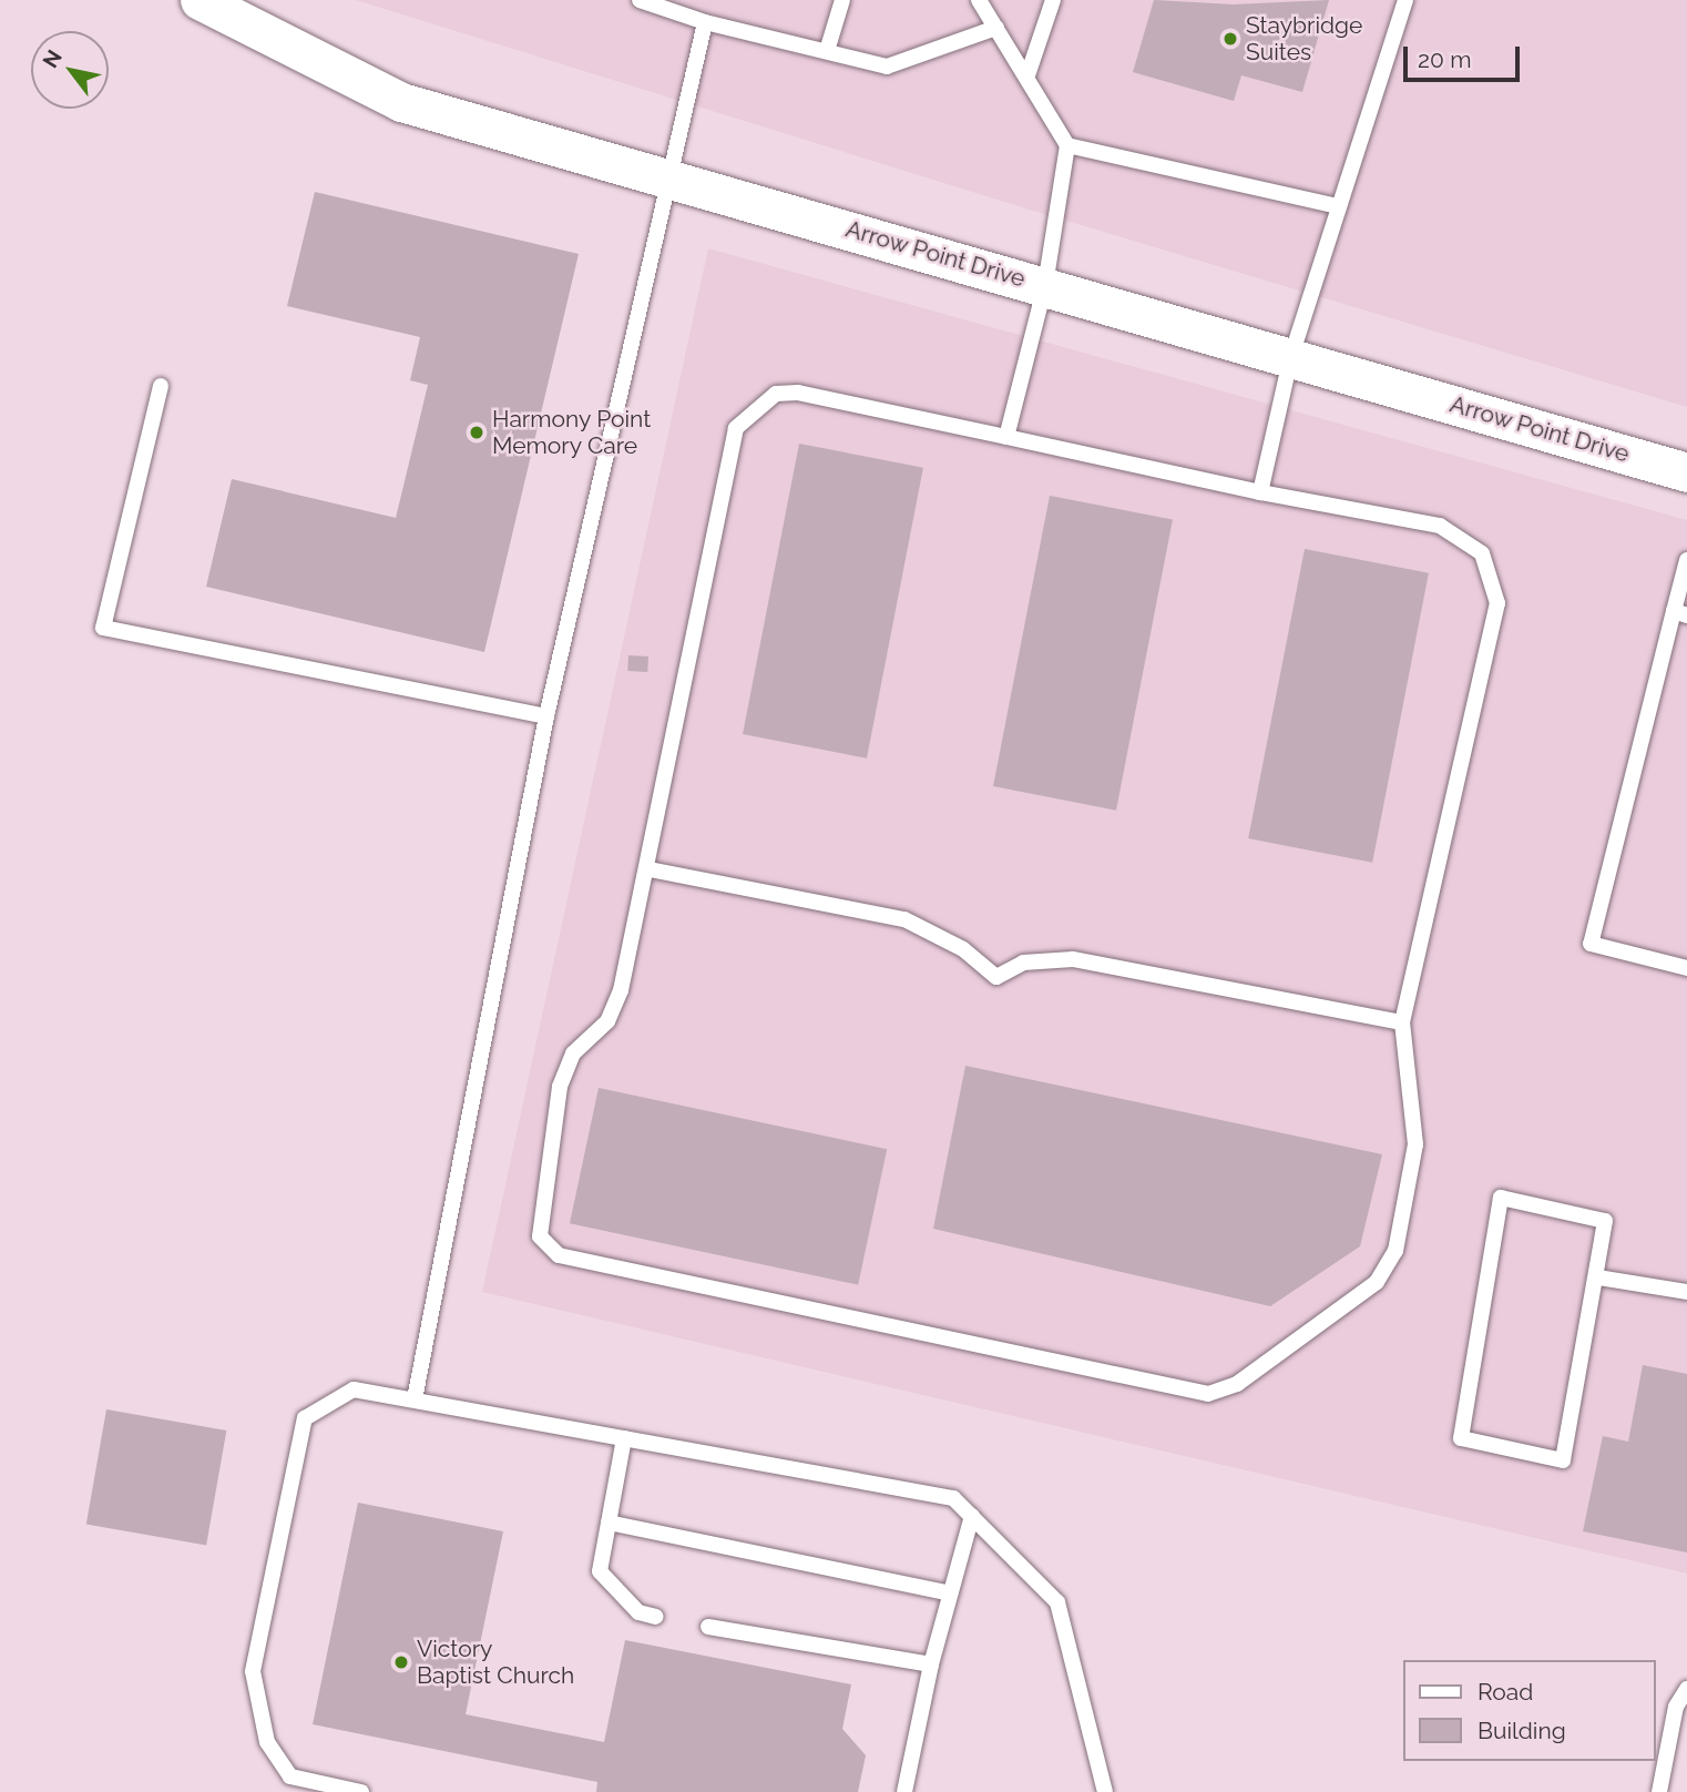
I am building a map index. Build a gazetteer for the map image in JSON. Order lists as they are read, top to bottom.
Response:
{
  "streets": {
    "street": ["Arrow Point Drive"]
  },
  "places": ["Staybridge Suites", "Harmony Point Memory Care", "Victory Baptist Church"],
  "legend": ["Road", "Building"],
  "scale_bar": "20 m",
  "north": "top left"
}
